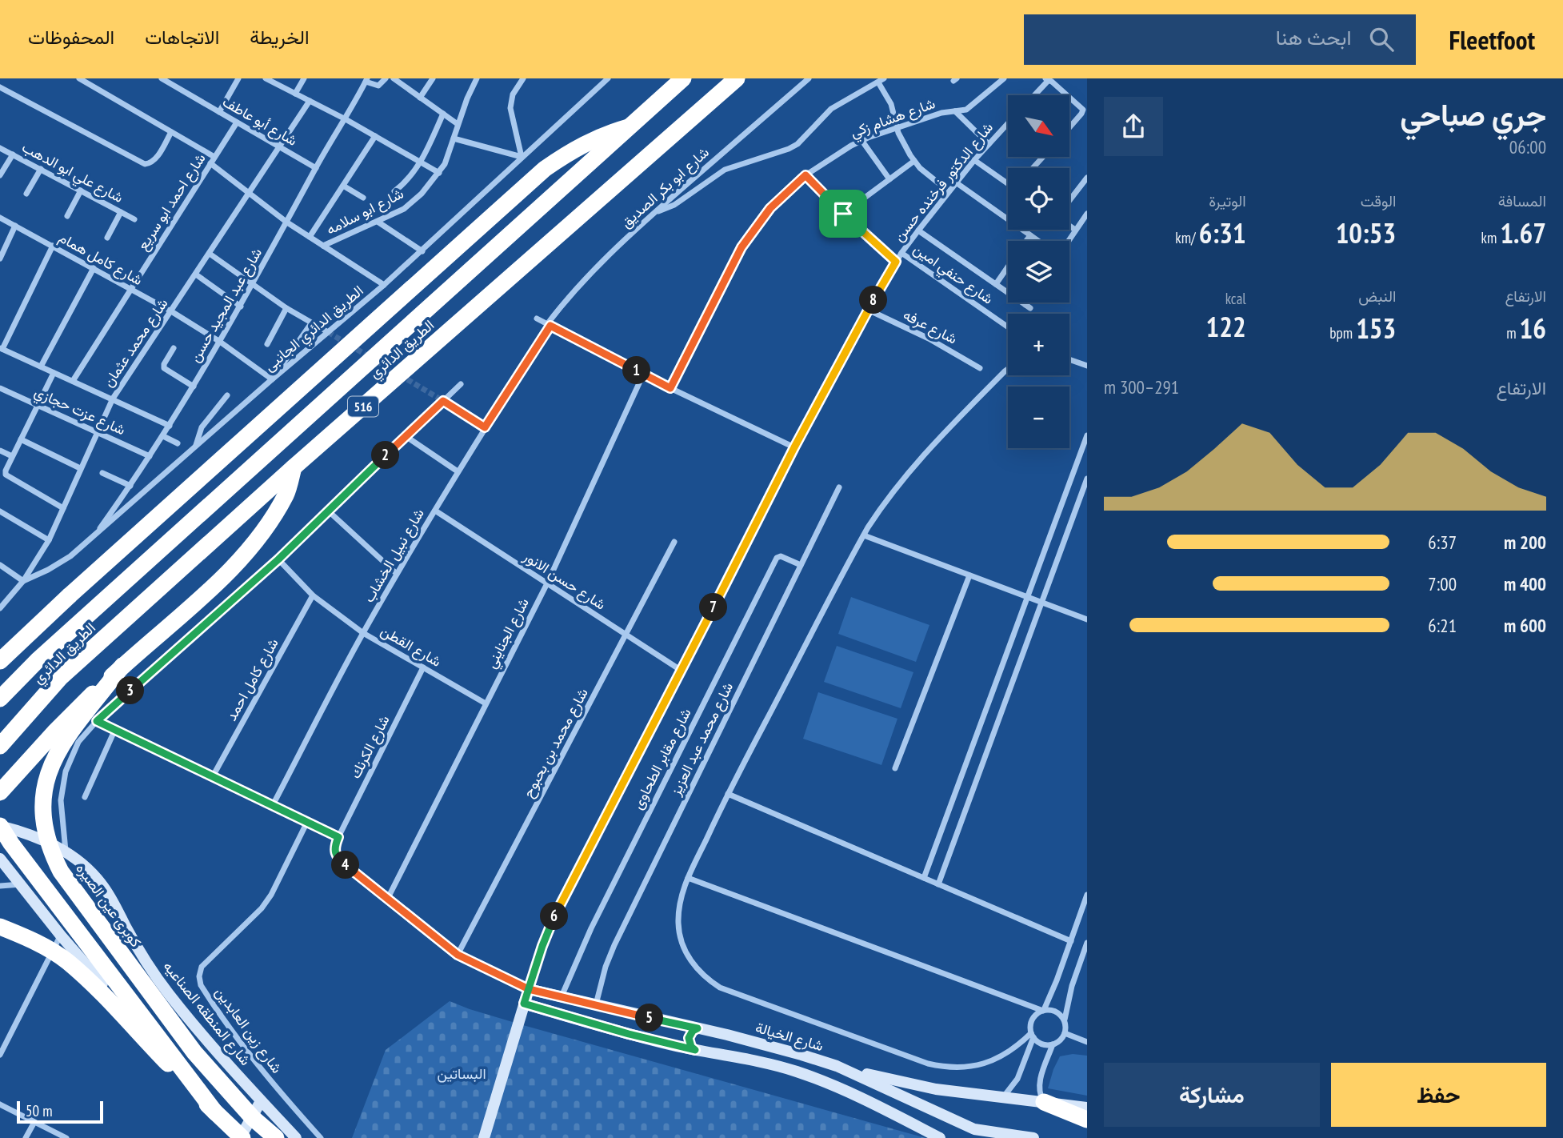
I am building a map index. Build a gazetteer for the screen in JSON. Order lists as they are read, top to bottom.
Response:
{
  "streets": {
    "highway": ["الطريق الدائري", "516", "كوبرى عين الصيره"],
    "street": [
      "شارع هشام زكي",
      "شارع أبو عاطف",
      "شارع علي ابو الدهب",
      "شارع الدكتور فرخنده حسن",
      "شارع ابو بكر الصديق",
      "شارع احمد ابو سريع",
      "شارع ابو سلامه",
      "شارع كامل همام",
      "شارع حنفي امين",
      "شارع عبد المجيد حسن",
      "شارع عرفه",
      "الطريق الدائري الجانبى",
      "شارع محمد عثمان",
      "شارع عزت حجازي",
      "شارع نبيل الخشاب",
      "شارع حسن الانور",
      "شارع الجنايني",
      "شارع القطن",
      "شارع كامل احمد",
      "شارع محمد عبد العزيز",
      "شارع محمد بن بحبوح",
      "شارع الكرنك",
      "شارع مقابر الطحاوى",
      "شارع المنطقه الصناعيه",
      "شارع زين العابدين",
      "شارع الخيالة"
    ]
  },
  "crossings": [
    ["شارع أبو عاطف", "شارع احمد ابو سريع"],
    ["شارع أبو عاطف", "شارع عبد المجيد حسن"],
    ["شارع أبو عاطف", "شارع محمد عثمان"],
    ["شارع الدكتور فرخنده حسن", "شارع حنفي امين"],
    ["شارع الدكتور فرخنده حسن", "شارع عرفه"],
    ["شارع الدكتور فرخنده حسن", "شارع حسن الانور"],
    ["شارع الدكتور فرخنده حسن", "شارع الخيالة"],
    ["شارع ابو بكر الصديق", "شارع نبيل الخشاب"],
    ["شارع احمد ابو سريع", "شارع كامل همام"],
    ["شارع كامل همام", "شارع عبد المجيد حسن"],
    ["شارع كامل همام", "الطريق الدائري الجانبى"],
    ["شارع كامل همام", "شارع محمد عثمان"],
    ["شارع عبد المجيد حسن", "الطريق الدائري الجانبى"],
    ["شارع عبد المجيد حسن", "شارع عزت حجازي"],
    ["الطريق الدائري الجانبى", "شارع محمد عثمان"],
    ["شارع محمد عثمان", "شارع عزت حجازي"],
    ["شارع نبيل الخشاب", "شارع حسن الانور"],
    ["شارع نبيل الخشاب", "شارع القطن"],
    ["شارع حسن الانور", "شارع الجنايني"],
    ["شارع حسن الانور", "شارع محمد بن بحبوح"],
    ["شارع الجنايني", "شارع القطن"],
    ["شارع القطن", "شارع كامل احمد"],
    ["شارع القطن", "شارع الكرنك"],
    ["شارع محمد عبد العزيز", "شارع مقابر الطحاوى"],
    ["شارع محمد عبد العزيز", "شارع الخيالة"],
    ["شارع مقابر الطحاوى", "شارع الخيالة"]
  ],
  "parks": ["البساتين"],
  "scale_bar": "50 m",
  "north": "bottom right",
  "page": {
    "header": "Fleetfoot",
    "search": "ابحث هنا",
    "nav": ["الخريطة", "الاتجاهات", "المحفوظات"],
    "heading": ["جري صباحي", "06:00"],
    "map_buttons": ["+", "−"],
    "stats": [
      ["المسافة", "1.67 km"],
      ["الوقت", "10:53"],
      ["الوتيرة", "6:31 /km"],
      ["الارتفاع", "16 m"],
      ["النبض", "153 bpm"],
      ["kcal", "122"]
    ],
    "pins": [
      "8",
      "1",
      "2",
      "7",
      "3",
      "4",
      "6",
      "5"
    ],
    "chart": ["الارتفاع", "291–300 m"],
    "list": [
      {
        "name": "200 m",
        "note": "6:37"
      },
      {
        "name": "400 m",
        "note": "7:00"
      },
      {
        "name": "600 m",
        "note": "6:21"
      }
    ],
    "buttons": ["حفظ", "مشاركة"],
    "scale": "50 m"
  }
}
